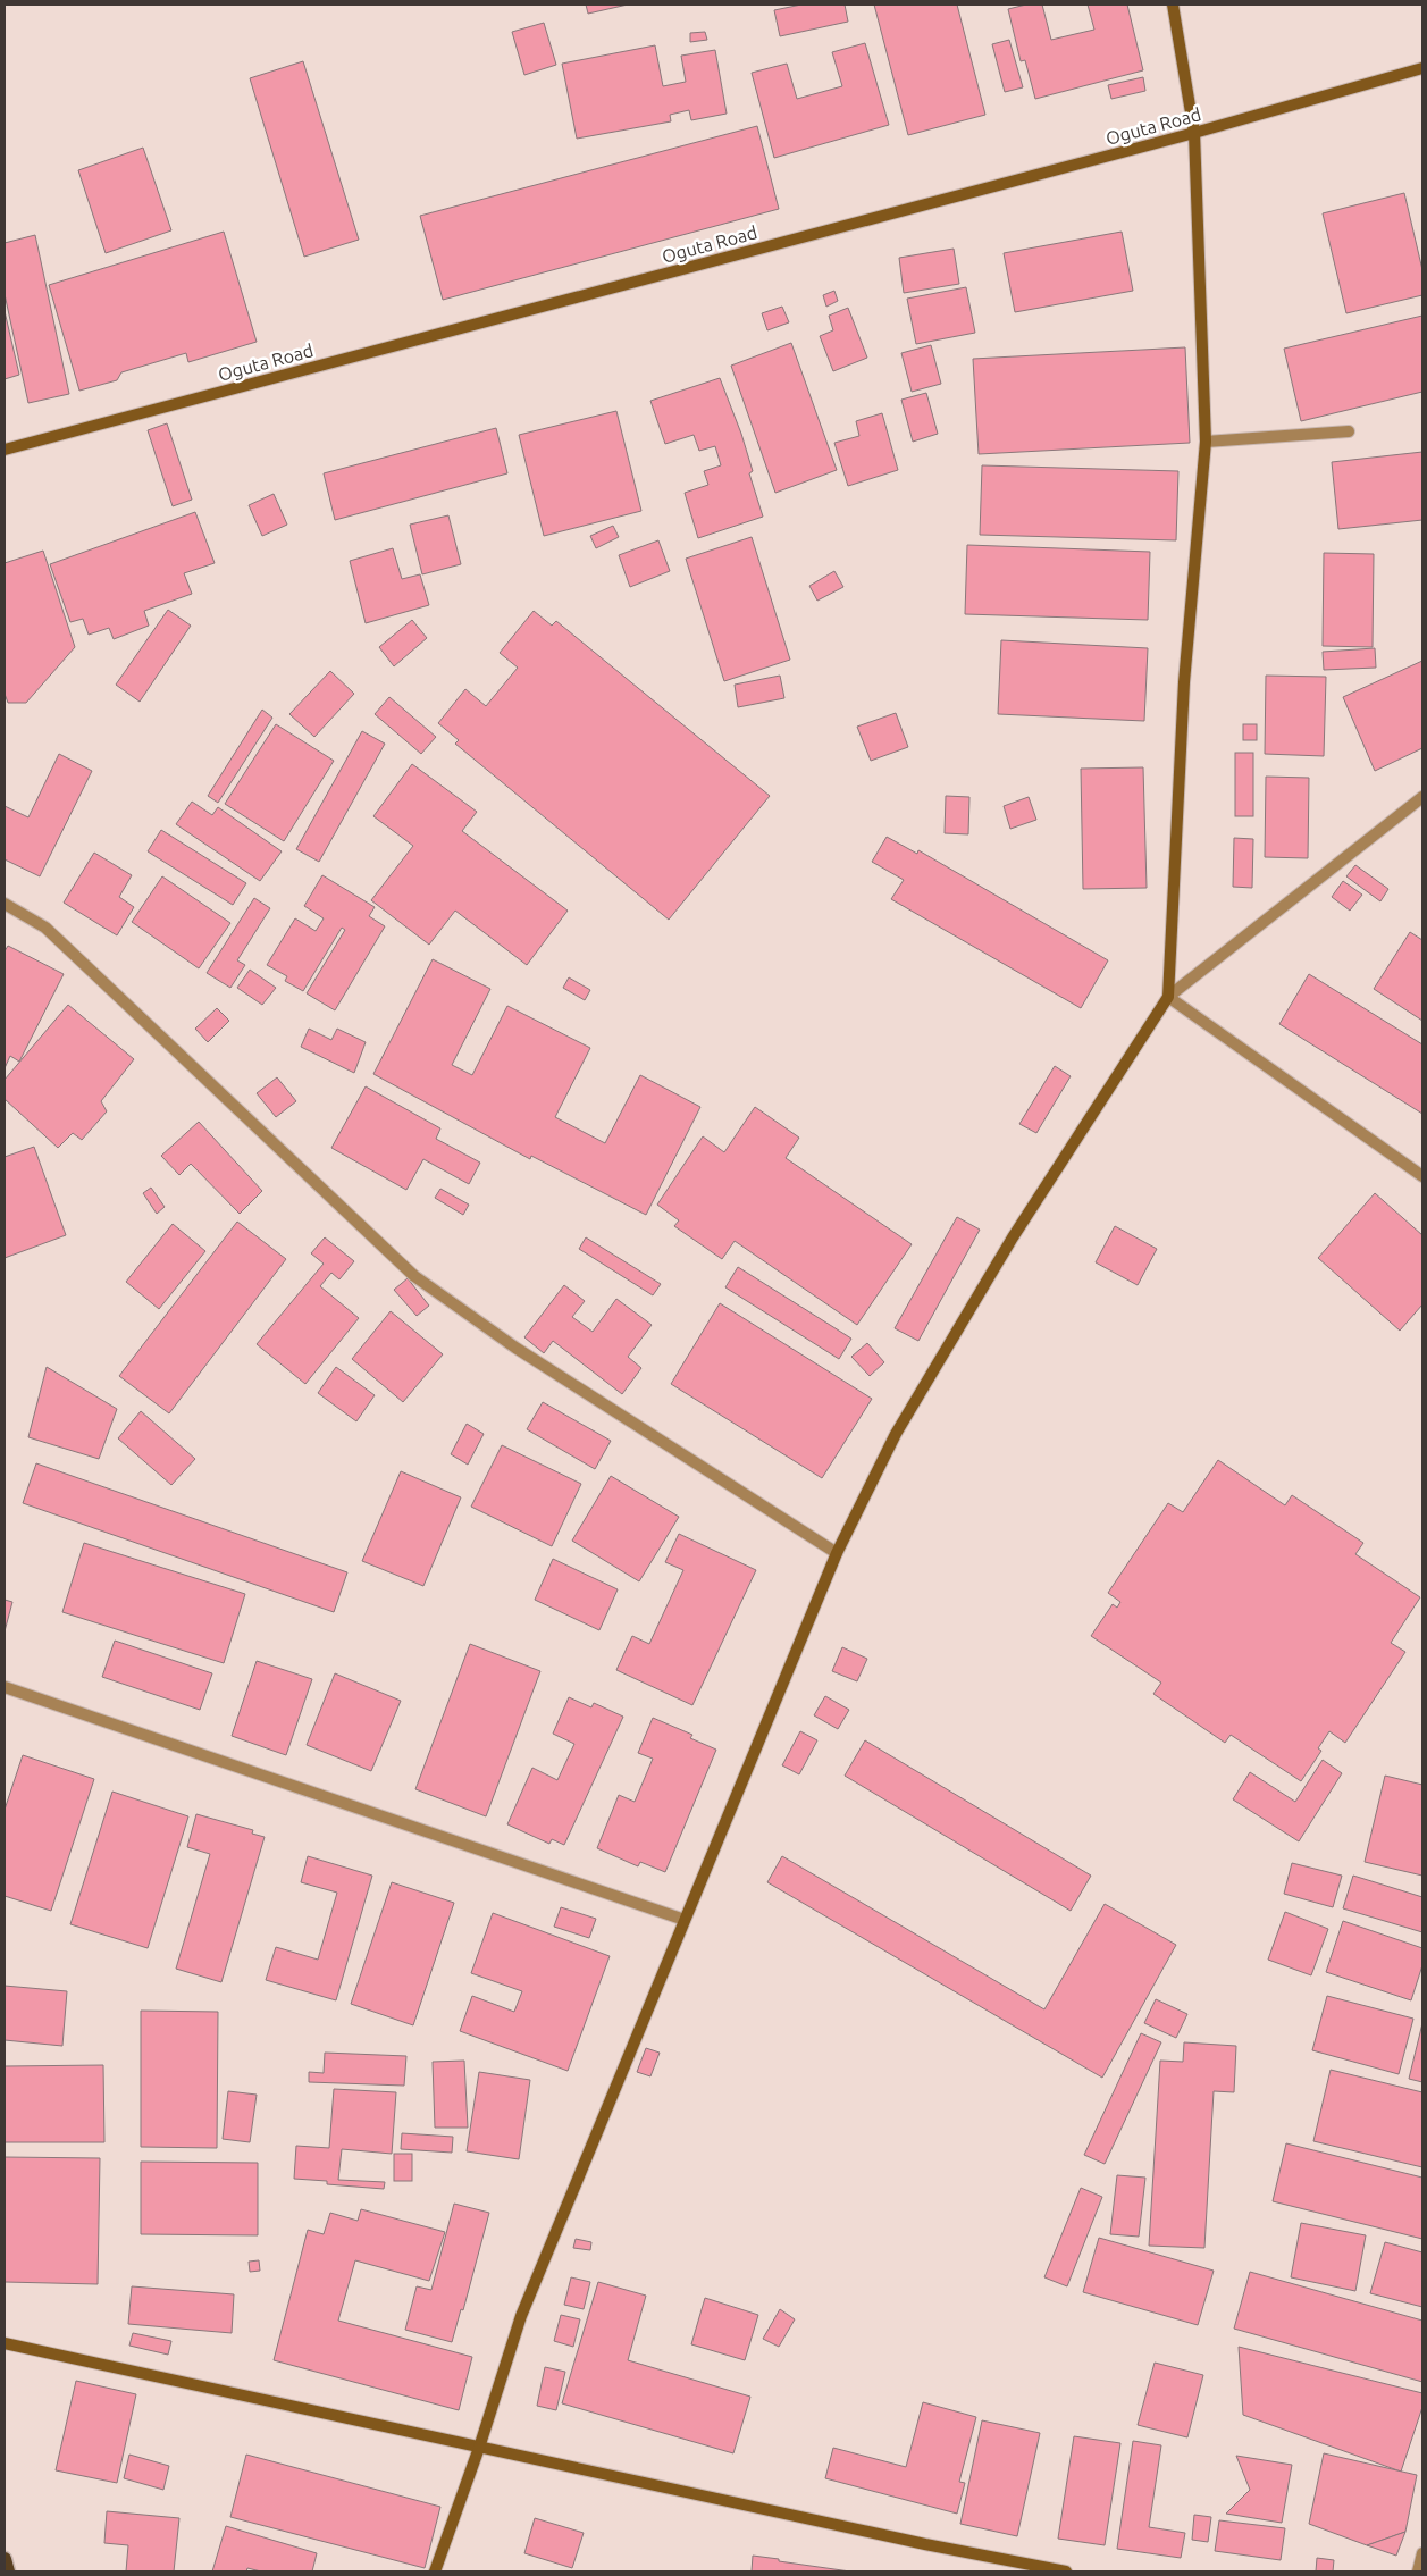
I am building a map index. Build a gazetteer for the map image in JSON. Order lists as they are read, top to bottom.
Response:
{
  "streets": {
    "street": ["Oguta Road"]
  }
}
